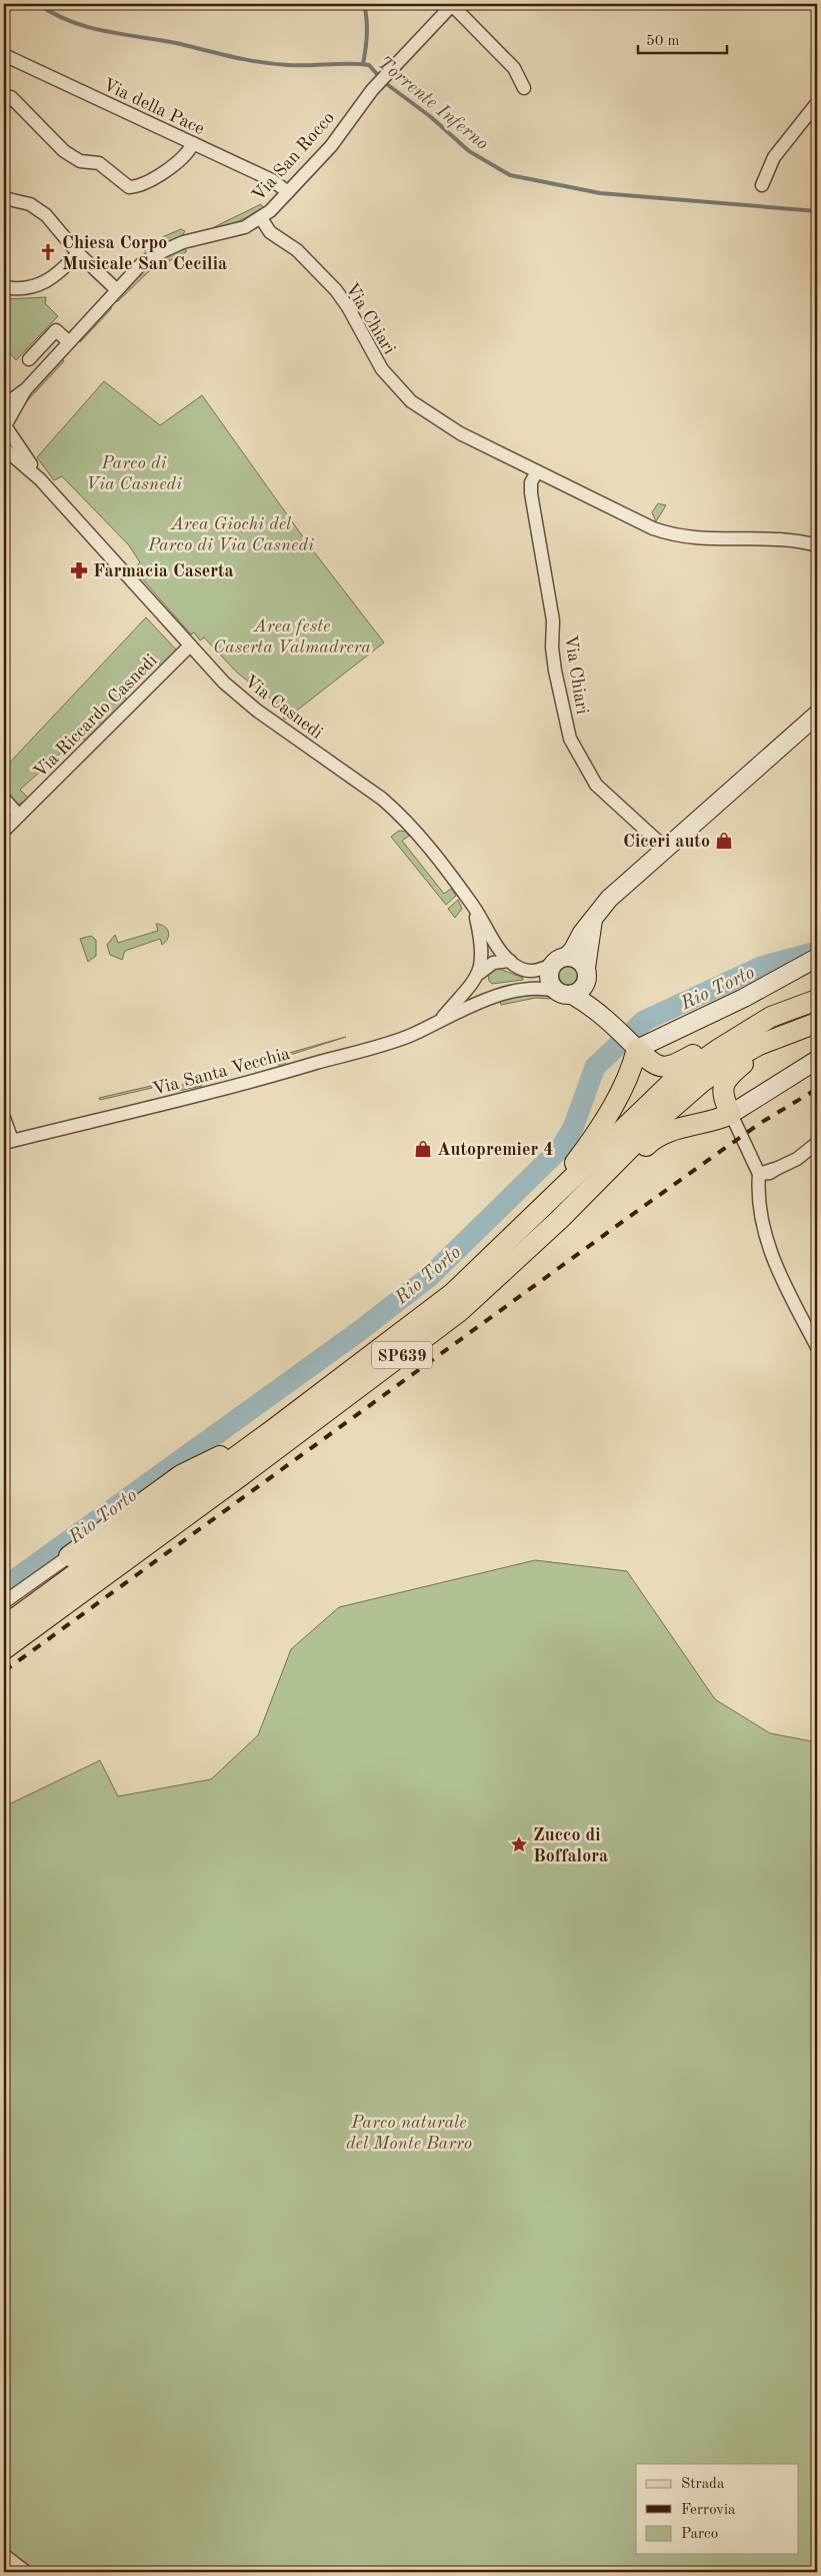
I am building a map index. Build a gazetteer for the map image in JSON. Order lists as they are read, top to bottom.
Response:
{
  "streets": {
    "main road": ["SP639"],
    "street": [
      "Via della Pace",
      "Via San Rocco",
      "Via Chiari",
      "Via Casnedi",
      "Via Riccardo Casnedi",
      "Via Santa Vecchia"
    ]
  },
  "crossings": [
    ["Via della Pace", "Via San Rocco"],
    ["Via San Rocco", "Via Chiari"],
    ["Via San Rocco", "Via Casnedi"],
    ["Via Casnedi", "Via Riccardo Casnedi"]
  ],
  "water": ["Torrente Inferno", "Rio Torto"],
  "parks": [
    "Parco di Via Casnedi",
    "Area Giochi del Parco di Via Casnedi",
    "Area feste Caserta Valmadrera",
    "Parco naturale del Monte Barro"
  ],
  "places": {
    "church": ["Chiesa Corpo Musicale San Cecilia"],
    "pharmacy": ["Farmacia Caserta"],
    "shop": ["Ciceri auto", "Autopremier 4"],
    "place": ["Zucco di Boffalora"]
  },
  "legend": ["Strada", "Ferrovia", "Parco"],
  "scale_bar": "50 m"
}
